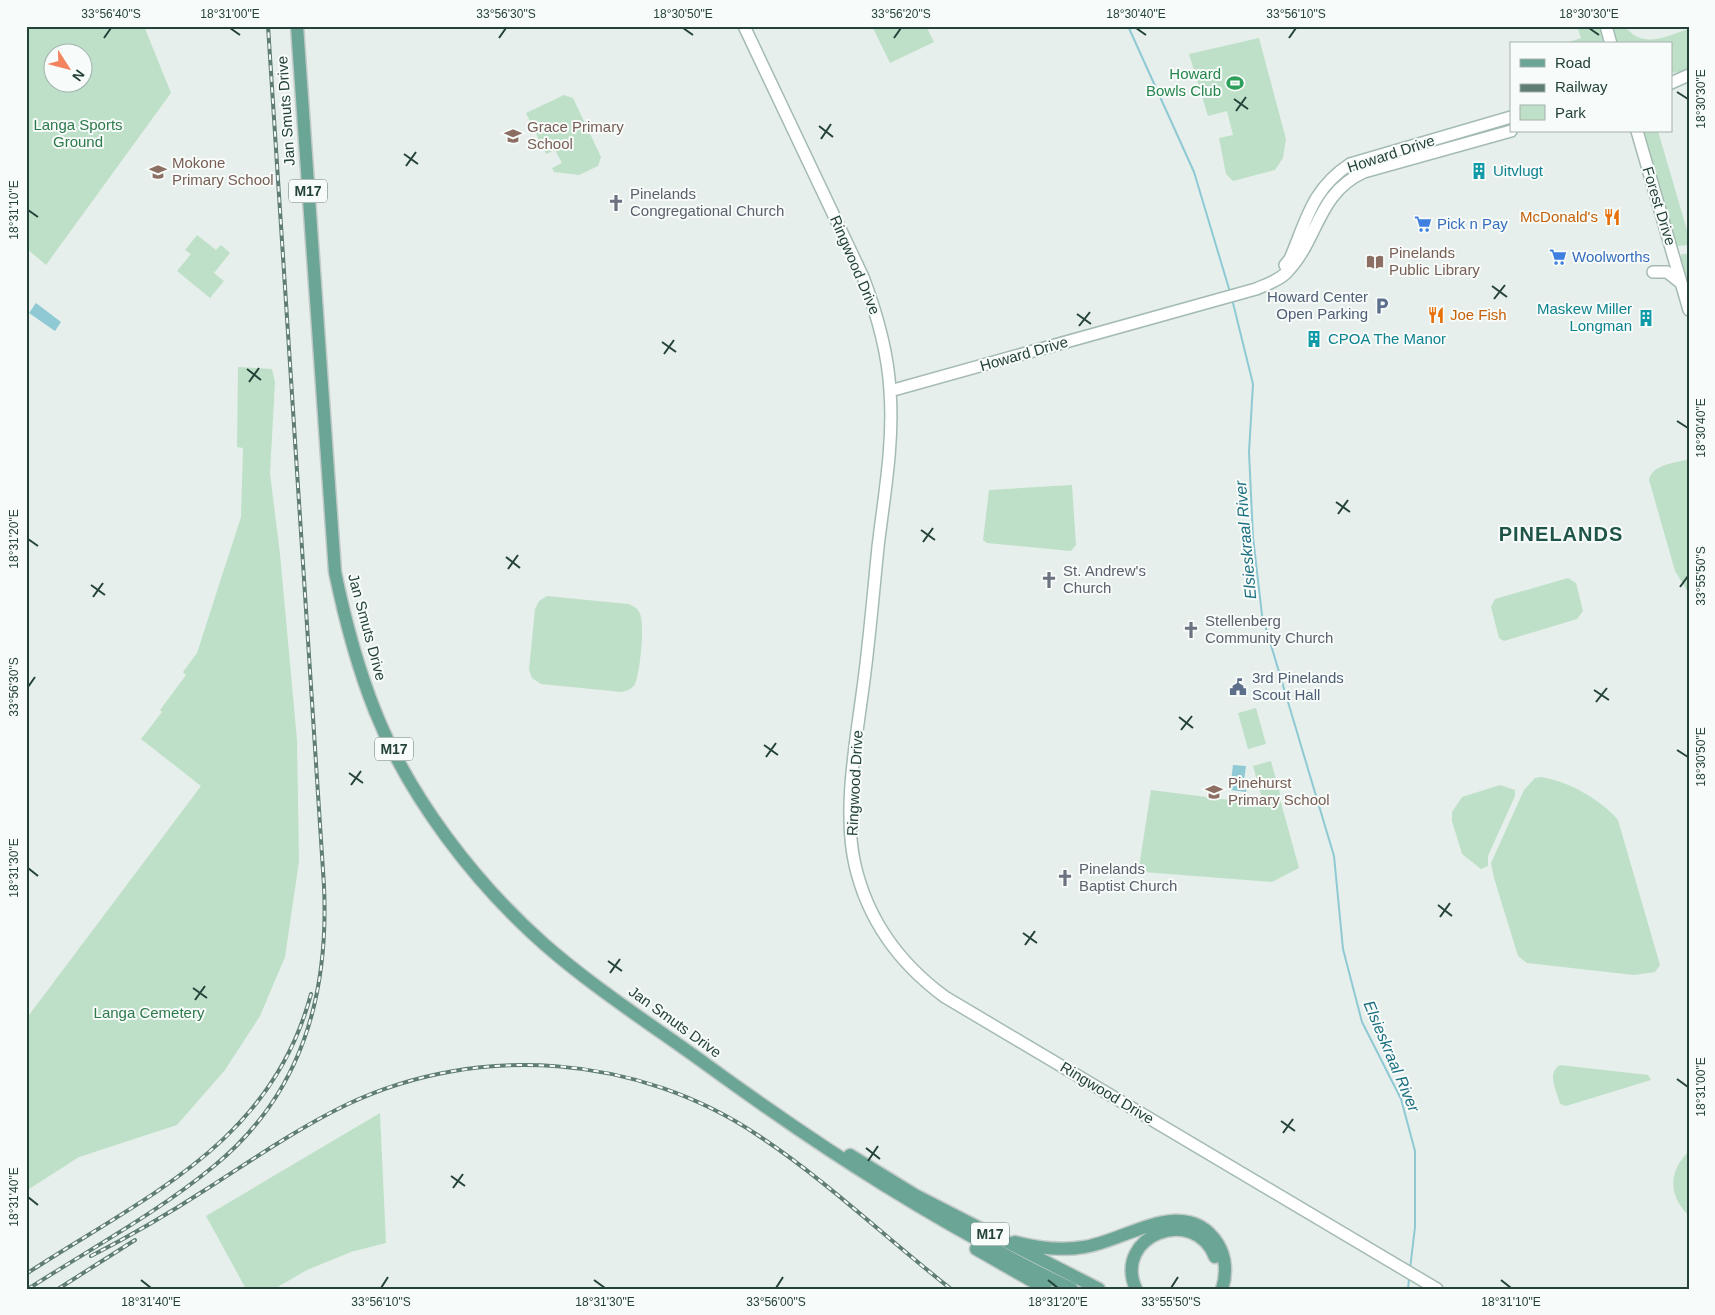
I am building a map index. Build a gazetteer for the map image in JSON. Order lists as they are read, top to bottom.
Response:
{
  "streets": {
    "main road": ["Jan Smuts Drive", "M17"],
    "street": ["Howard Drive", "Forest Drive", "Ringwood Drive"]
  },
  "crossings": [
    ["Howard Drive", "Ringwood Drive"]
  ],
  "districts": ["PINELANDS"],
  "water": ["Elsieskraal River"],
  "parks": ["Langa Sports Ground", "Langa Cemetery"],
  "places": {
    "sports": ["Howard Bowls Club"],
    "school or university": ["Grace Primary School", "Mokone Primary School", "Pinehurst Primary School"],
    "building": ["Uitvlugt", "Maskew Miller Longman", "CPOA The Manor"],
    "church": [
      "Pinelands Congregational Church",
      "St. Andrew's Church",
      "Stellenberg Community Church",
      "Pinelands Baptist Church"
    ],
    "restaurant": ["McDonald's", "Joe Fish"],
    "supermarket": ["Pick n Pay", "Woolworths"],
    "library": ["Pinelands Public Library"],
    "parking": ["Howard Center Open Parking"],
    "public building": ["3rd Pinelands Scout Hall"]
  },
  "legend": ["Road", "Railway", "Park"],
  "north": "bottom right",
  "coordinates": [
    "33°56'40\"S",
    "18°31'00\"E",
    "33°56'30\"S",
    "18°30'50\"E",
    "33°56'20\"S",
    "18°30'40\"E",
    "33°56'10\"S",
    "18°30'30\"E",
    "18°31'10\"E",
    "18°31'20\"E",
    "33°55'50\"S",
    "18°31'30\"E",
    "18°31'40\"E",
    "33°56'00\"S"
  ]
}
